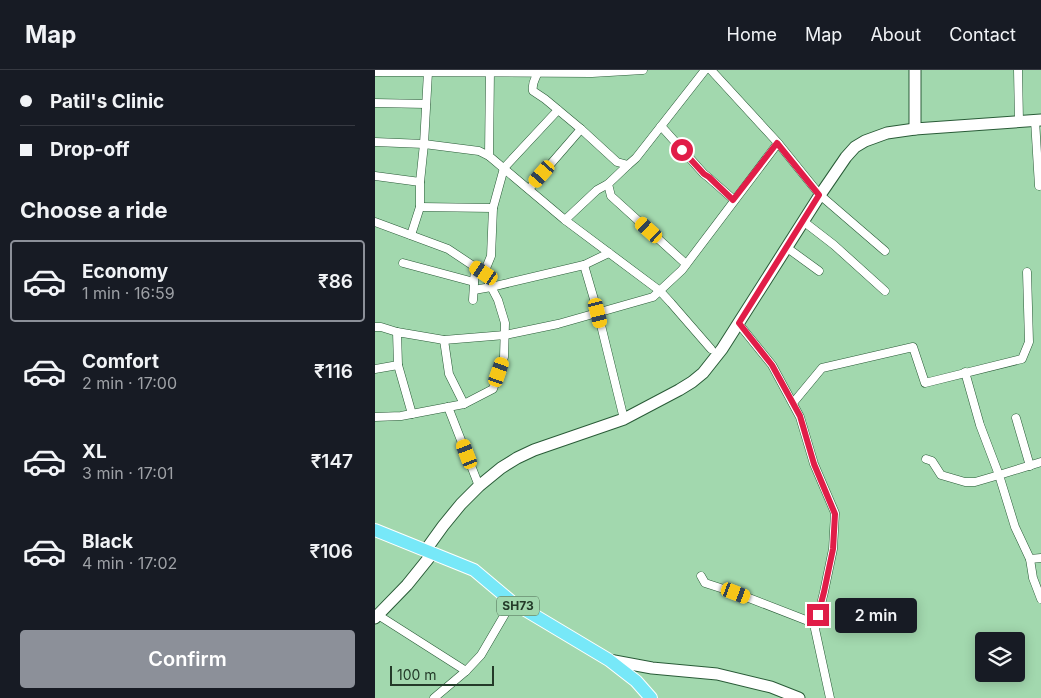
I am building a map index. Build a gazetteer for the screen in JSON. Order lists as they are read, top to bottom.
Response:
{
  "streets": {
    "main road": ["SH73"]
  },
  "scale_bar": "100 m",
  "page": {
    "header": "Map",
    "nav": [
      "Home",
      "Map",
      "About",
      "Contact"
    ],
    "banner": ["Patil's Clinic", "Drop-off"],
    "heading": "Choose a ride",
    "list": [
      {
        "name": "Economy",
        "note": "1 min · 16:59",
        "value": "₹86"
      },
      {
        "name": "Comfort",
        "note": "2 min · 17:00",
        "value": "₹116"
      },
      {
        "name": "XL",
        "note": "3 min · 17:01",
        "value": "₹147"
      },
      {
        "name": "Black",
        "note": "4 min · 17:02",
        "value": "₹106"
      }
    ],
    "bubble": "2 min",
    "buttons": "Confirm",
    "scale": "100 m"
  }
}
